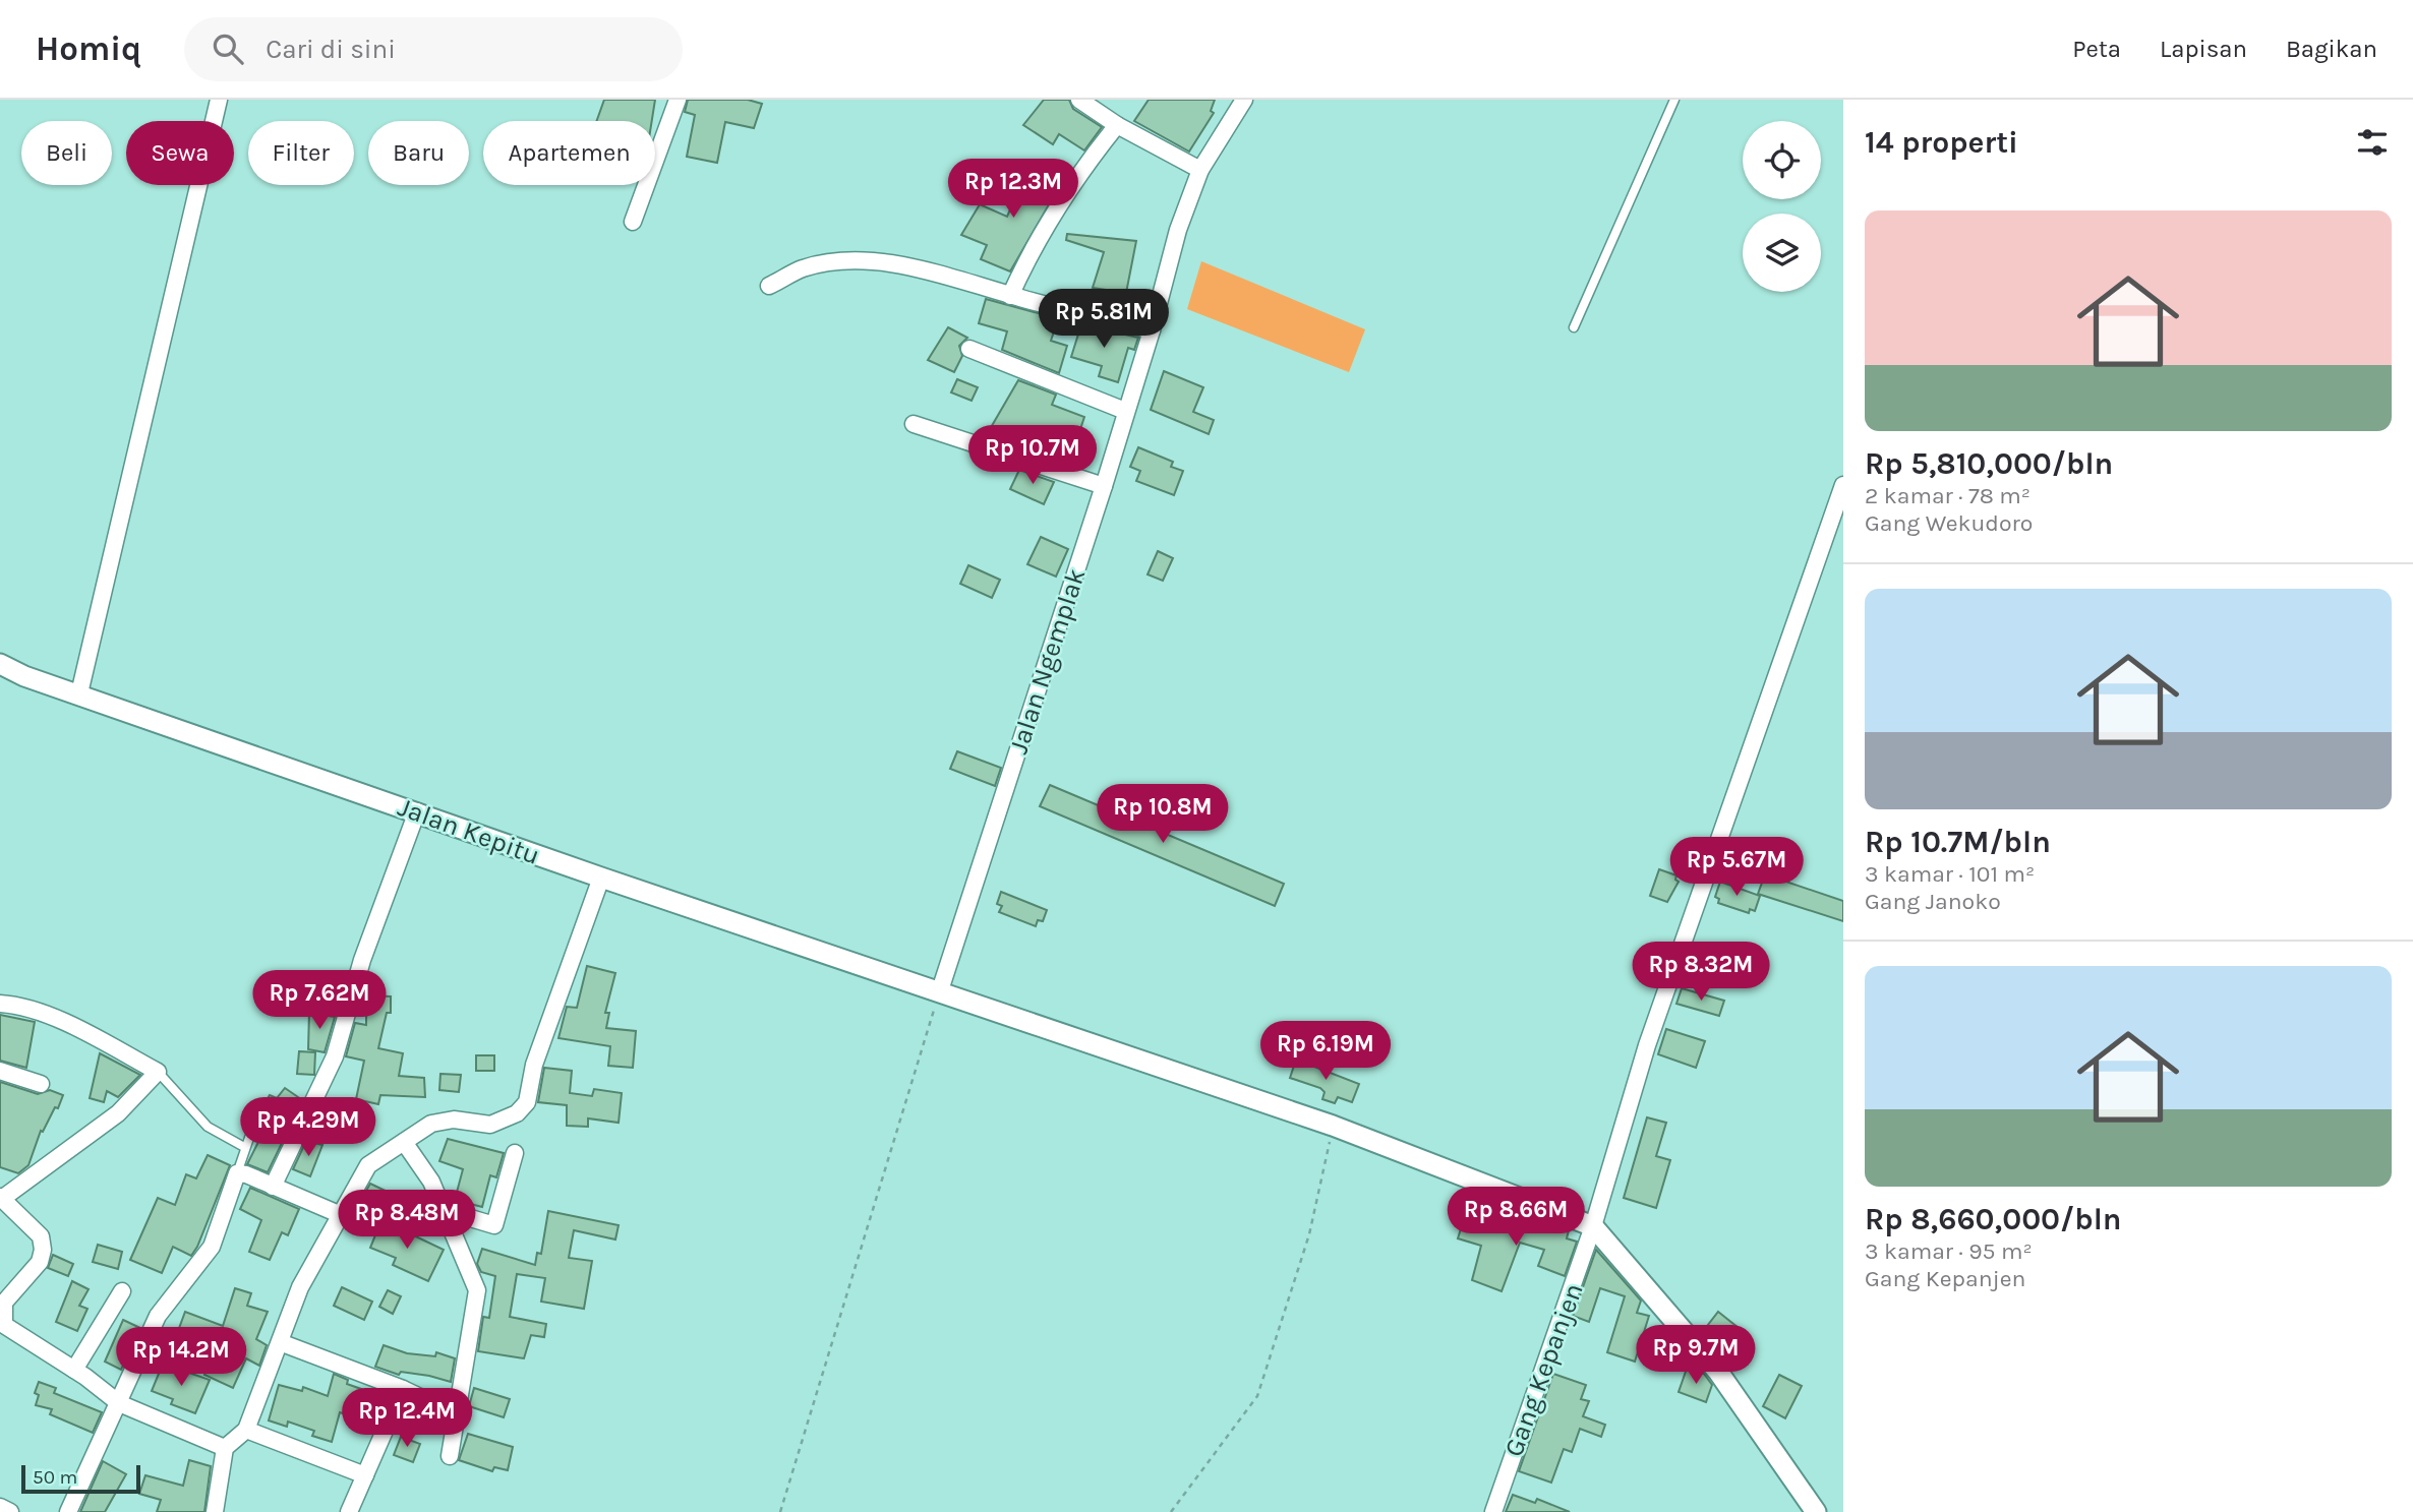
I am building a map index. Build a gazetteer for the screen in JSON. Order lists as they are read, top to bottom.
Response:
{
  "streets": {
    "street": ["Jalan Ngemplak", "Jalan Kepitu", "Gang Kepanjen"]
  },
  "crossings": [
    ["Jalan Ngemplak", "Jalan Kepitu"],
    ["Jalan Kepitu", "Gang Kepanjen"]
  ],
  "scale_bar": "50 m",
  "page": {
    "header": "Homiq",
    "search": "Cari di sini",
    "nav": ["Peta", "Lapisan", "Bagikan"],
    "heading": "14 properti",
    "chip": [
      "Beli",
      "Sewa",
      "Filter",
      "Baru",
      "Apartemen"
    ],
    "price": [
      "Rp 12.3M",
      "Rp 5.81M",
      "Rp 10.7M",
      "Rp 10.8M",
      "Rp 5.67M",
      "Rp 8.32M",
      "Rp 7.62M",
      "Rp 6.19M",
      "Rp 4.29M",
      "Rp 8.66M",
      "Rp 8.48M",
      "Rp 9.7M",
      "Rp 14.2M",
      "Rp 12.4M"
    ],
    "list": [
      {
        "name": "Rp 5,810,000/bln",
        "note": "2 kamar · 78 m² · Gang Wekudoro"
      },
      {
        "name": "Rp 10.7M/bln",
        "note": "3 kamar · 101 m² · Gang Janoko"
      },
      {
        "name": "Rp 8,660,000/bln",
        "note": "3 kamar · 95 m² · Gang Kepanjen"
      }
    ],
    "scale": "50 m"
  }
}
